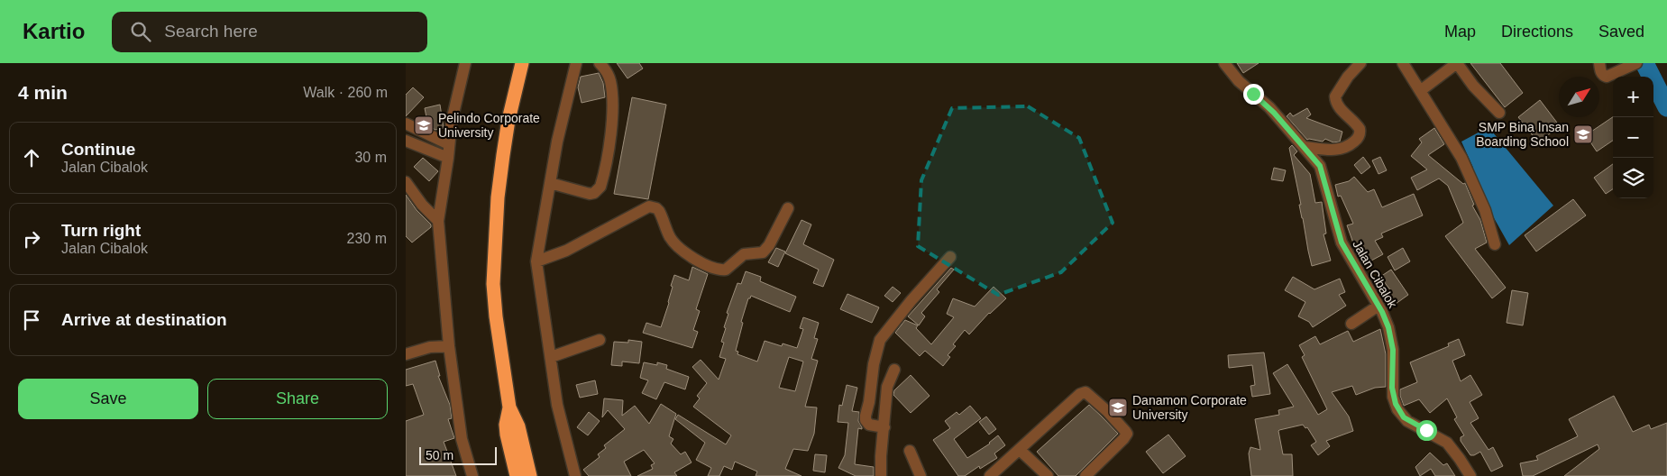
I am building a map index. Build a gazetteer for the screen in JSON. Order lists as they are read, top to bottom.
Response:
{
  "streets": {
    "street": ["Jalan Cibalok"]
  },
  "places": {
    "school or university": ["Pelindo Corporate University", "SMP Bina Insan Boarding School", "Danamon Corporate University"]
  },
  "scale_bar": "50 m",
  "north": "top right",
  "page": {
    "header": "Kartio",
    "search": "Search here",
    "nav": ["Map", "Directions", "Saved"],
    "heading": ["4 min", "Walk · 260 m"],
    "map_buttons": ["+", "−"],
    "list": [
      ["Continue", "Jalan Cibalok", "30 m"],
      ["Turn right", "Jalan Cibalok", "230 m"],
      "Arrive at destination"
    ],
    "buttons": ["Save", "Share"],
    "scale": "50 m"
  }
}
